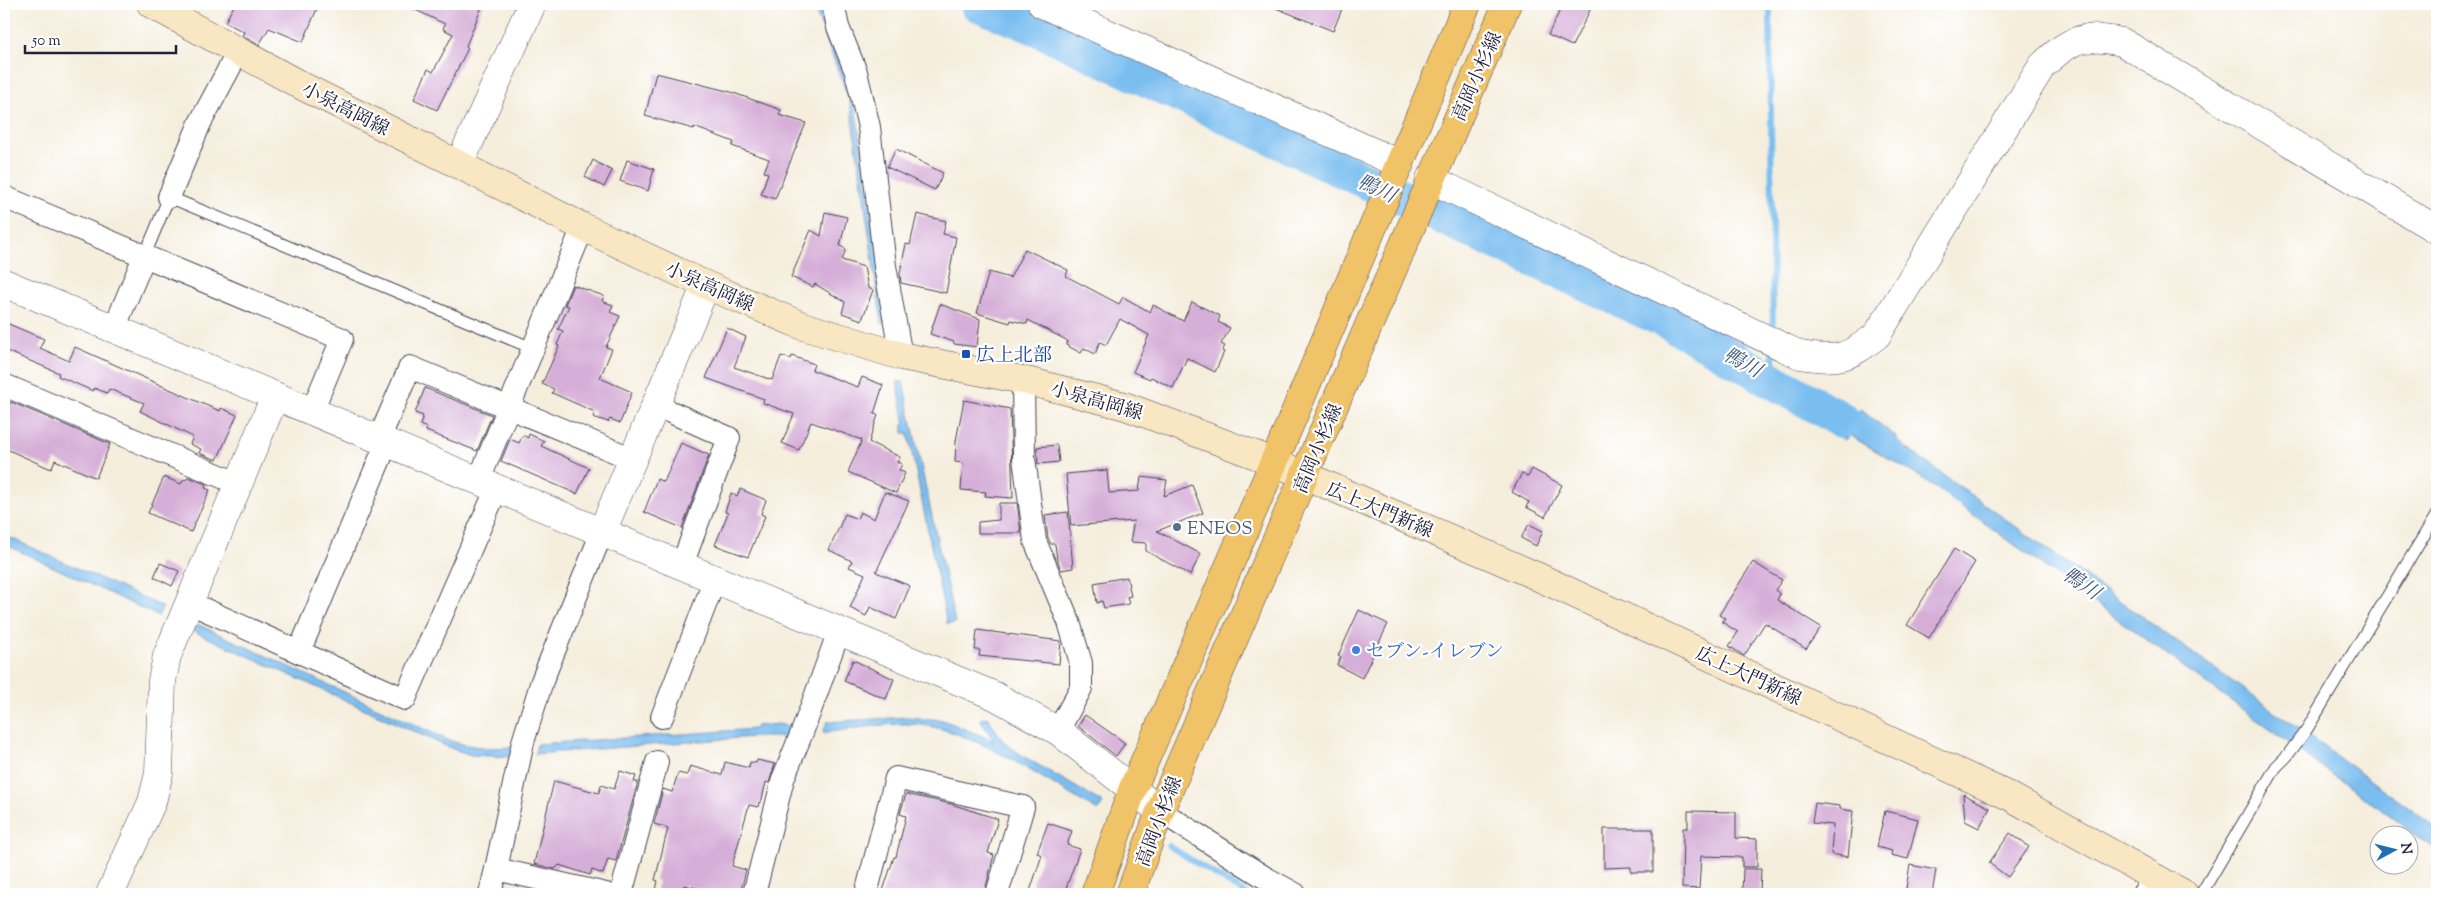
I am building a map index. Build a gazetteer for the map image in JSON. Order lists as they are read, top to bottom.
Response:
{
  "streets": {
    "main road": ["高岡小杉線", "小泉高岡線", "広上大門新線"]
  },
  "crossings": [
    ["高岡小杉線", "小泉高岡線"],
    ["高岡小杉線", "広上大門新線"],
    ["小泉高岡線", "広上大門新線"]
  ],
  "water": ["鴨川"],
  "places": {
    "transit": ["広上北部"],
    "other": ["ENEOS", "セブン-イレブン"]
  },
  "scale_bar": "50 m",
  "north": "right"
}
